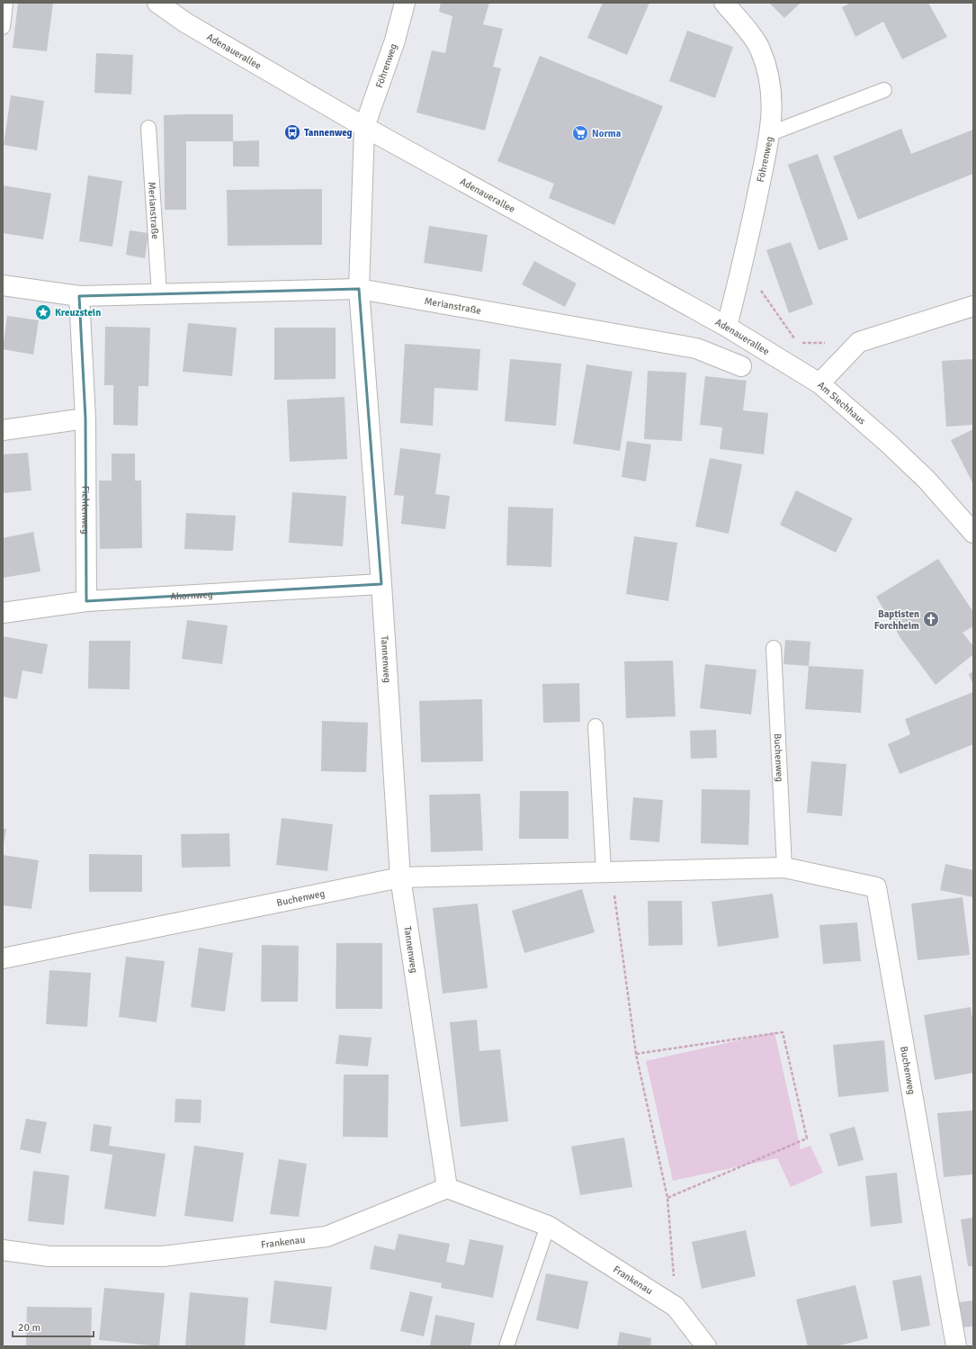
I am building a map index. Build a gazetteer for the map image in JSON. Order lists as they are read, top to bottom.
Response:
{
  "streets": {
    "street": [
      "Adenauerallee",
      "Föhrenweg",
      "Merianstraße",
      "Am Siechhaus",
      "Fichtenweg",
      "Ahornweg",
      "Tannenweg",
      "Buchenweg",
      "Frankenau"
    ]
  },
  "crossings": [
    ["Adenauerallee", "Föhrenweg"],
    ["Adenauerallee", "Am Siechhaus"],
    ["Adenauerallee", "Tannenweg"],
    ["Föhrenweg", "Tannenweg"],
    ["Merianstraße", "Fichtenweg"],
    ["Merianstraße", "Tannenweg"],
    ["Fichtenweg", "Ahornweg"],
    ["Ahornweg", "Tannenweg"],
    ["Tannenweg", "Buchenweg"],
    ["Tannenweg", "Frankenau"]
  ],
  "places": {
    "bus stop": ["Tannenweg"],
    "supermarket": ["Norma"],
    "place": ["Kreuzstein"],
    "church": ["Baptisten Forchheim"]
  },
  "scale_bar": "20 m"
}
